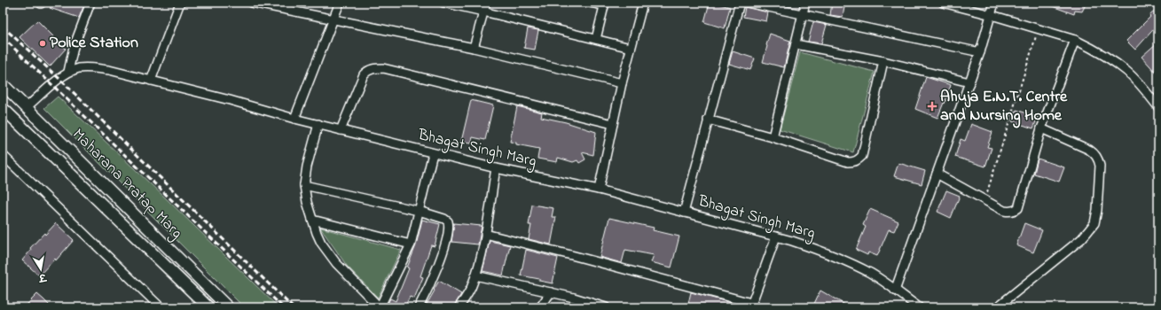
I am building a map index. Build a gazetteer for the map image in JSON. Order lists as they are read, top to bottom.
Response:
{
  "streets": {
    "main road": ["Maharana Pratap Marg"],
    "street": ["Bhagat Singh Marg"]
  },
  "crossings": [
    ["Bhagat Singh Marg", "Maharana Pratap Marg"]
  ],
  "places": {
    "other": ["Police Station"],
    "health": ["Ahuja E.N.T. Centre and Nursing Home"]
  },
  "north": "bottom"
}
